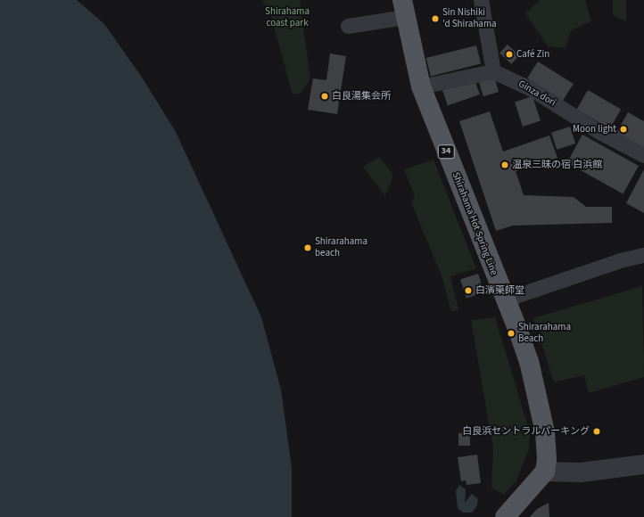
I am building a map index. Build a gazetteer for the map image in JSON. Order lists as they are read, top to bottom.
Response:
{
  "streets": {
    "main road": ["34", "Shirahama Hot Spring Line"],
    "street": ["Ginza dori"]
  },
  "parks": ["Shirahama coast park"],
  "places": [
    "Sin Nishiki 'd Shirahama",
    "Café Zin",
    "白良湯集会所",
    "Moon light",
    "温泉三昧の宿 白浜館",
    "Shirarahama beach",
    "白濱藥師堂",
    "Shirarahama Beach",
    "白良浜セントラルパーキング"
  ]
}
